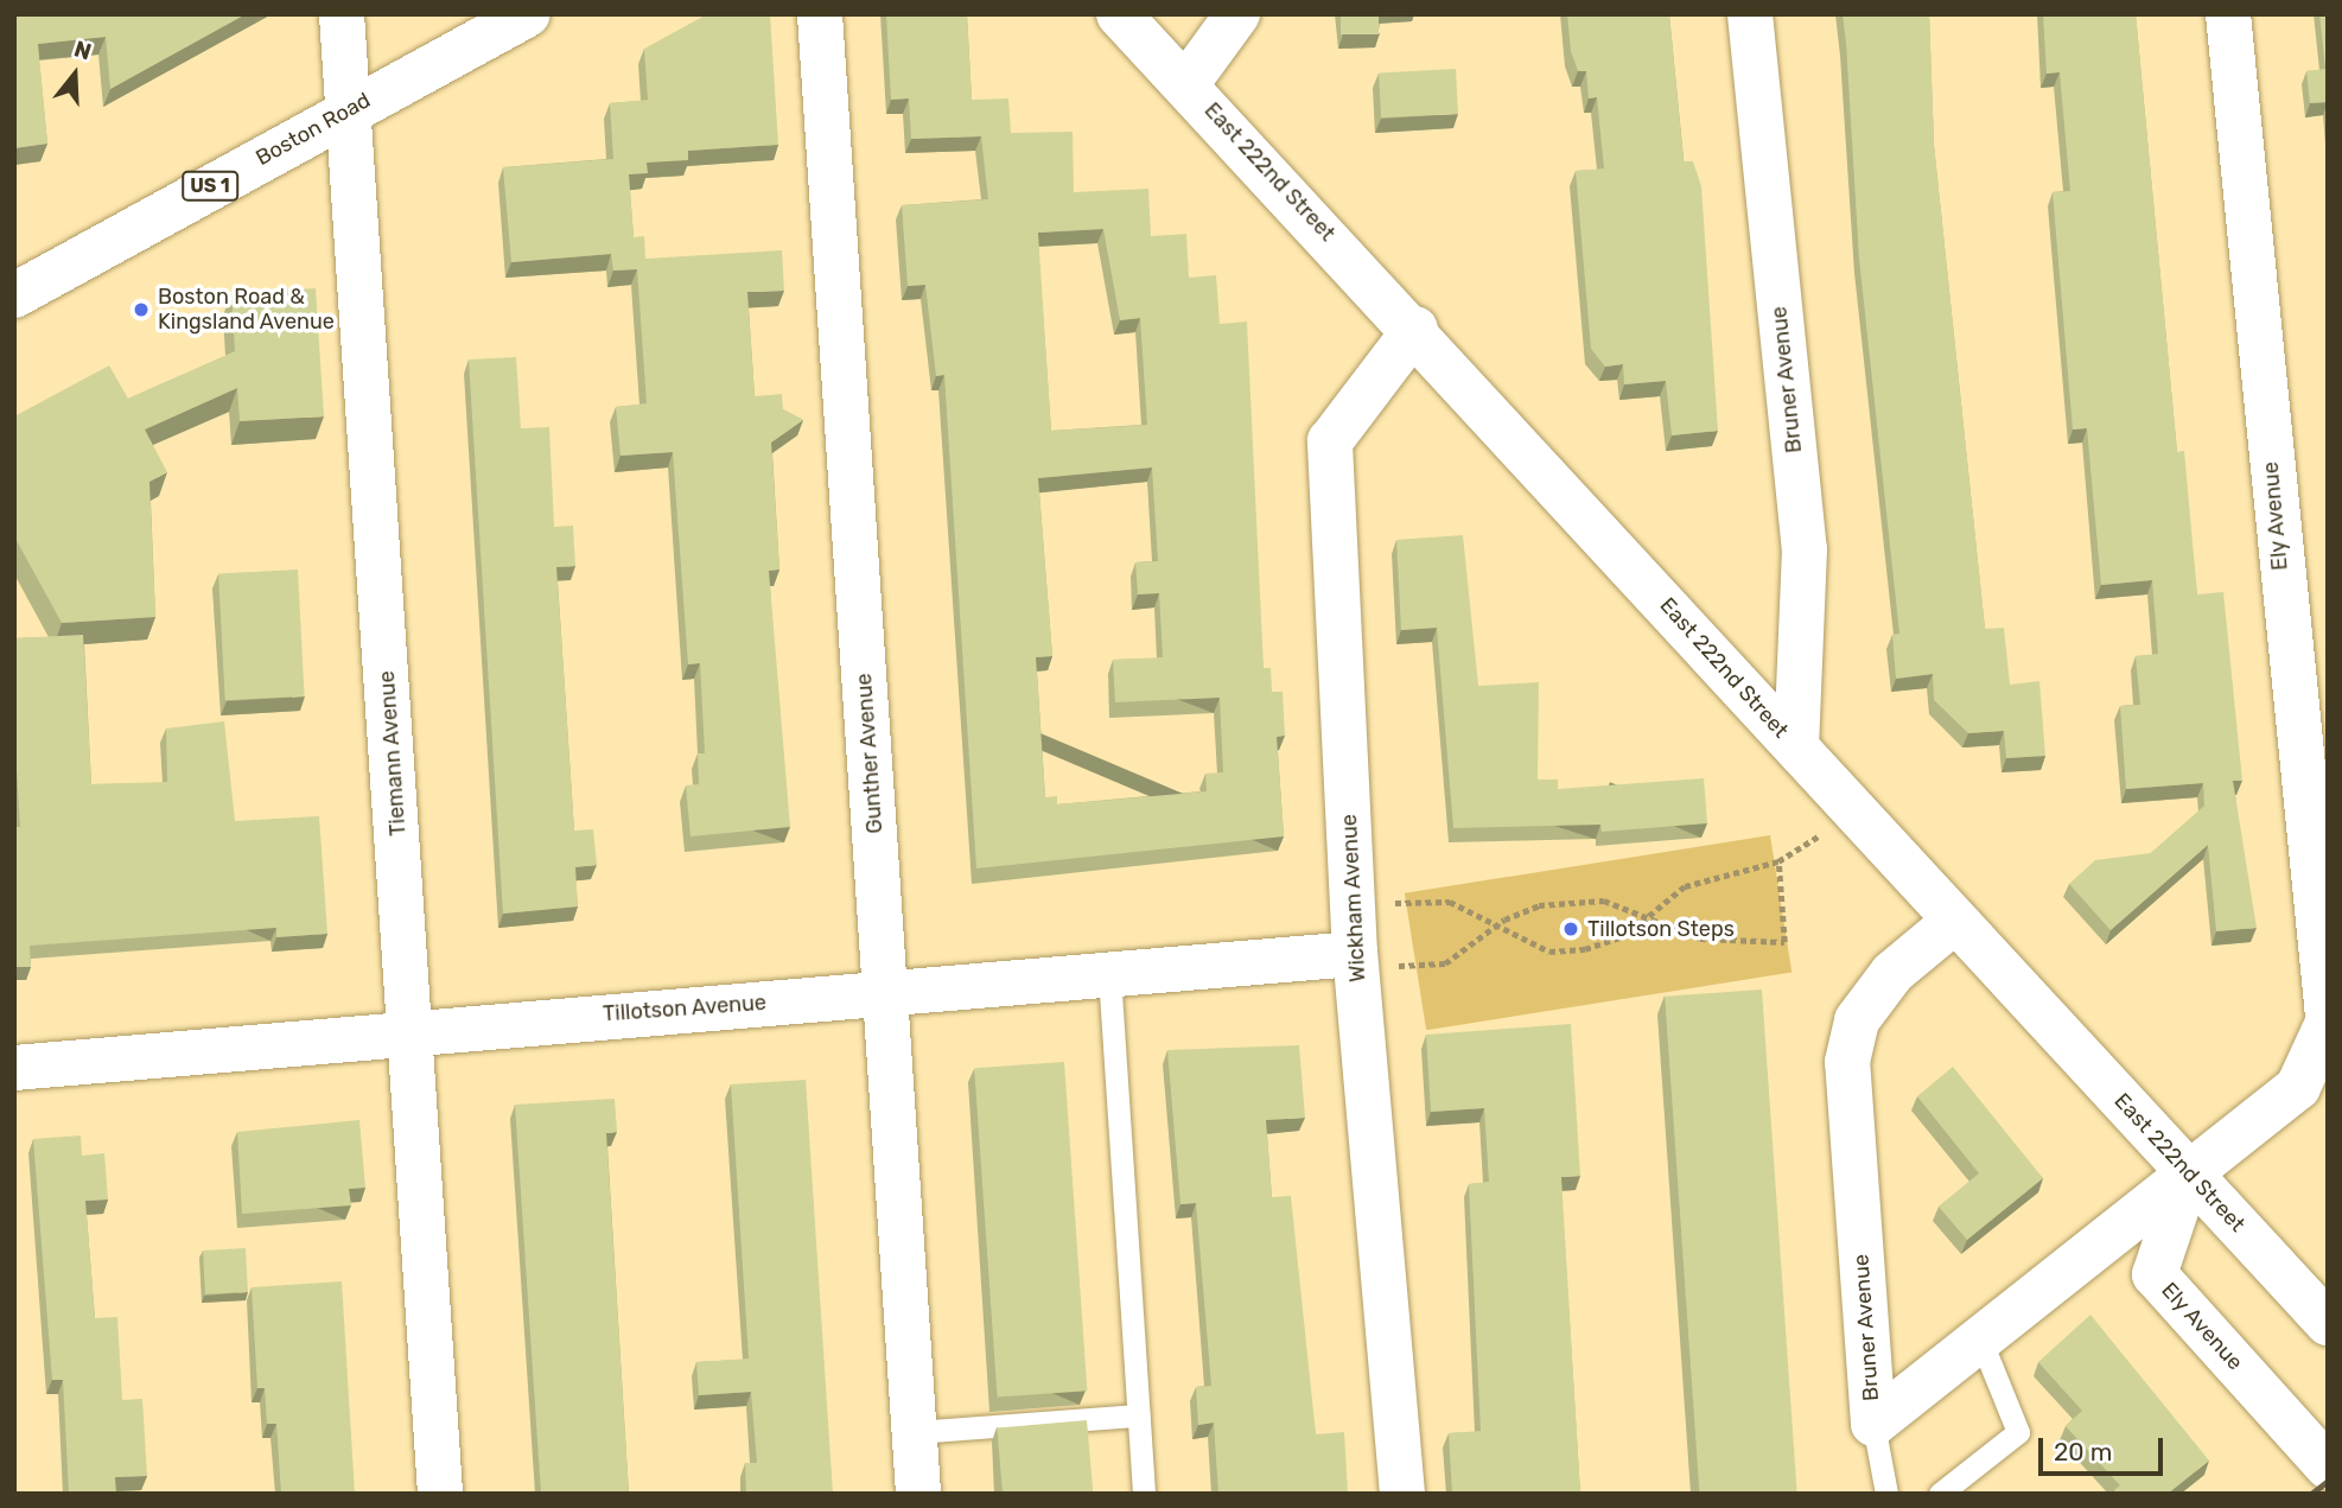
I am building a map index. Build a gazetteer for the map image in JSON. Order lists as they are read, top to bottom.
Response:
{
  "streets": {
    "street": [
      "Boston Road",
      "East 222nd Street",
      "US 1",
      "Bruner Avenue",
      "Ely Avenue",
      "Tiemann Avenue",
      "Gunther Avenue",
      "Wickham Avenue",
      "Tillotson Avenue"
    ]
  },
  "crossings": [
    ["Boston Road", "Tiemann Avenue"],
    ["East 222nd Street", "Bruner Avenue"],
    ["East 222nd Street", "Ely Avenue"],
    ["East 222nd Street", "Wickham Avenue"],
    ["Bruner Avenue", "Ely Avenue"],
    ["Tiemann Avenue", "Tillotson Avenue"],
    ["Gunther Avenue", "Tillotson Avenue"],
    ["Wickham Avenue", "Tillotson Avenue"]
  ],
  "places": ["Boston Road & Kingsland Avenue", "Tillotson Steps"],
  "scale_bar": "20 m",
  "north": "top"
}
